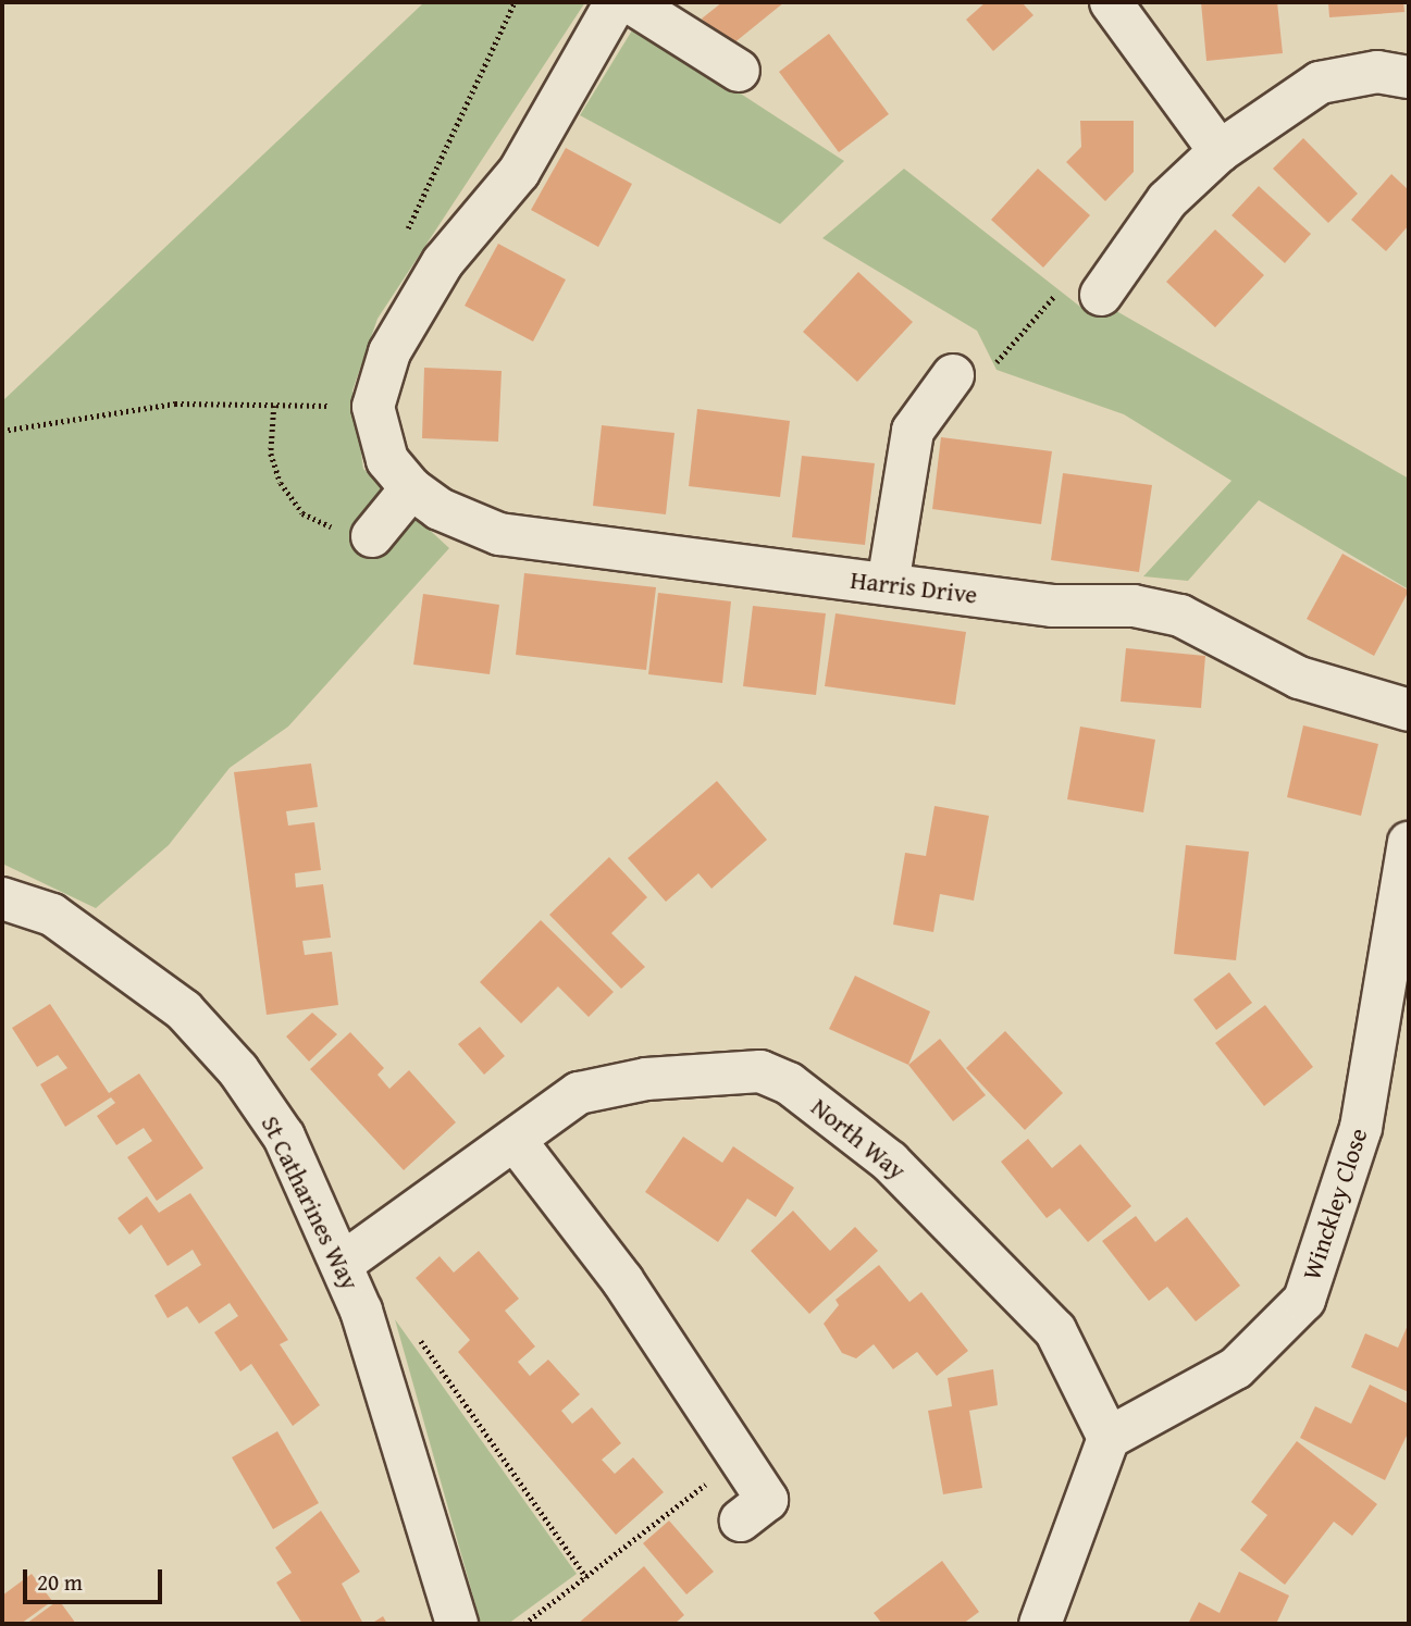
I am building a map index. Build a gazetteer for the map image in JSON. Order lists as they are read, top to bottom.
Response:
{
  "streets": {
    "street": [
      "Harris Drive",
      "North Way",
      "St Catharines Way",
      "Winckley Close"
    ]
  },
  "crossings": [
    ["North Way", "St Catharines Way"],
    ["North Way", "Winckley Close"]
  ],
  "scale_bar": "20 m"
}
